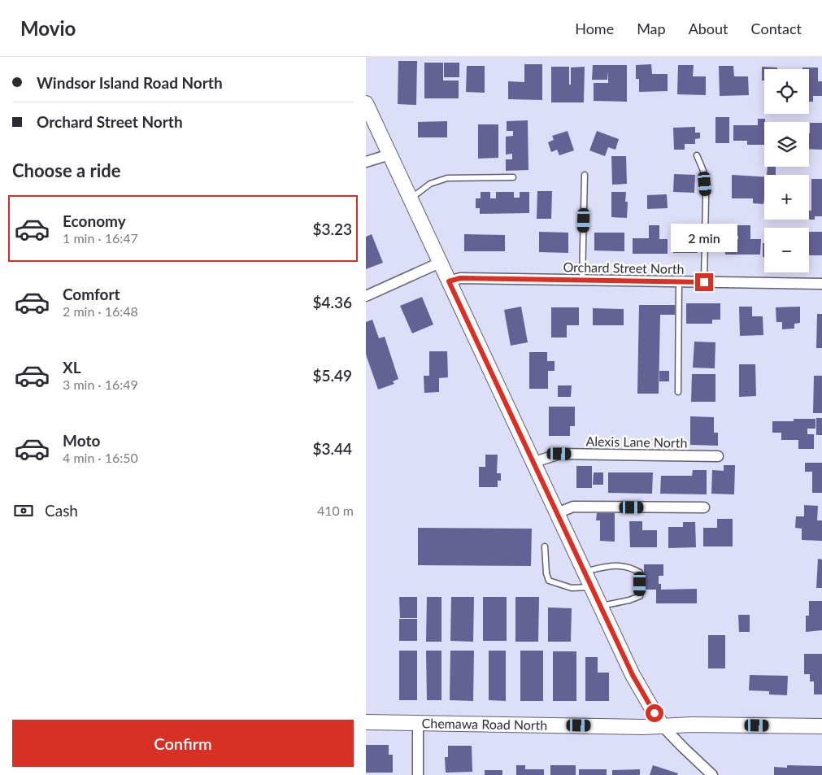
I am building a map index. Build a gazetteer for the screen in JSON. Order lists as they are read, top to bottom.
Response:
{
  "streets": {
    "street": ["Orchard Street North", "Alexis Lane North", "Chemawa Road North"]
  },
  "page": {
    "header": "Movio",
    "nav": [
      "Home",
      "Map",
      "About",
      "Contact"
    ],
    "banner": ["Windsor Island Road North", "Orchard Street North"],
    "map_buttons": ["+", "−"],
    "heading": "Choose a ride",
    "list": [
      {
        "name": "Economy",
        "note": "1 min · 16:47",
        "value": "$3.23"
      },
      {
        "name": "Comfort",
        "note": "2 min · 16:48",
        "value": "$4.36"
      },
      {
        "name": "XL",
        "note": "3 min · 16:49",
        "value": "$5.49"
      },
      {
        "name": "Moto",
        "note": "4 min · 16:50",
        "value": "$3.44"
      }
    ],
    "bubble": "2 min",
    "pay": ["Cash", "410 m"],
    "buttons": "Confirm"
  }
}
